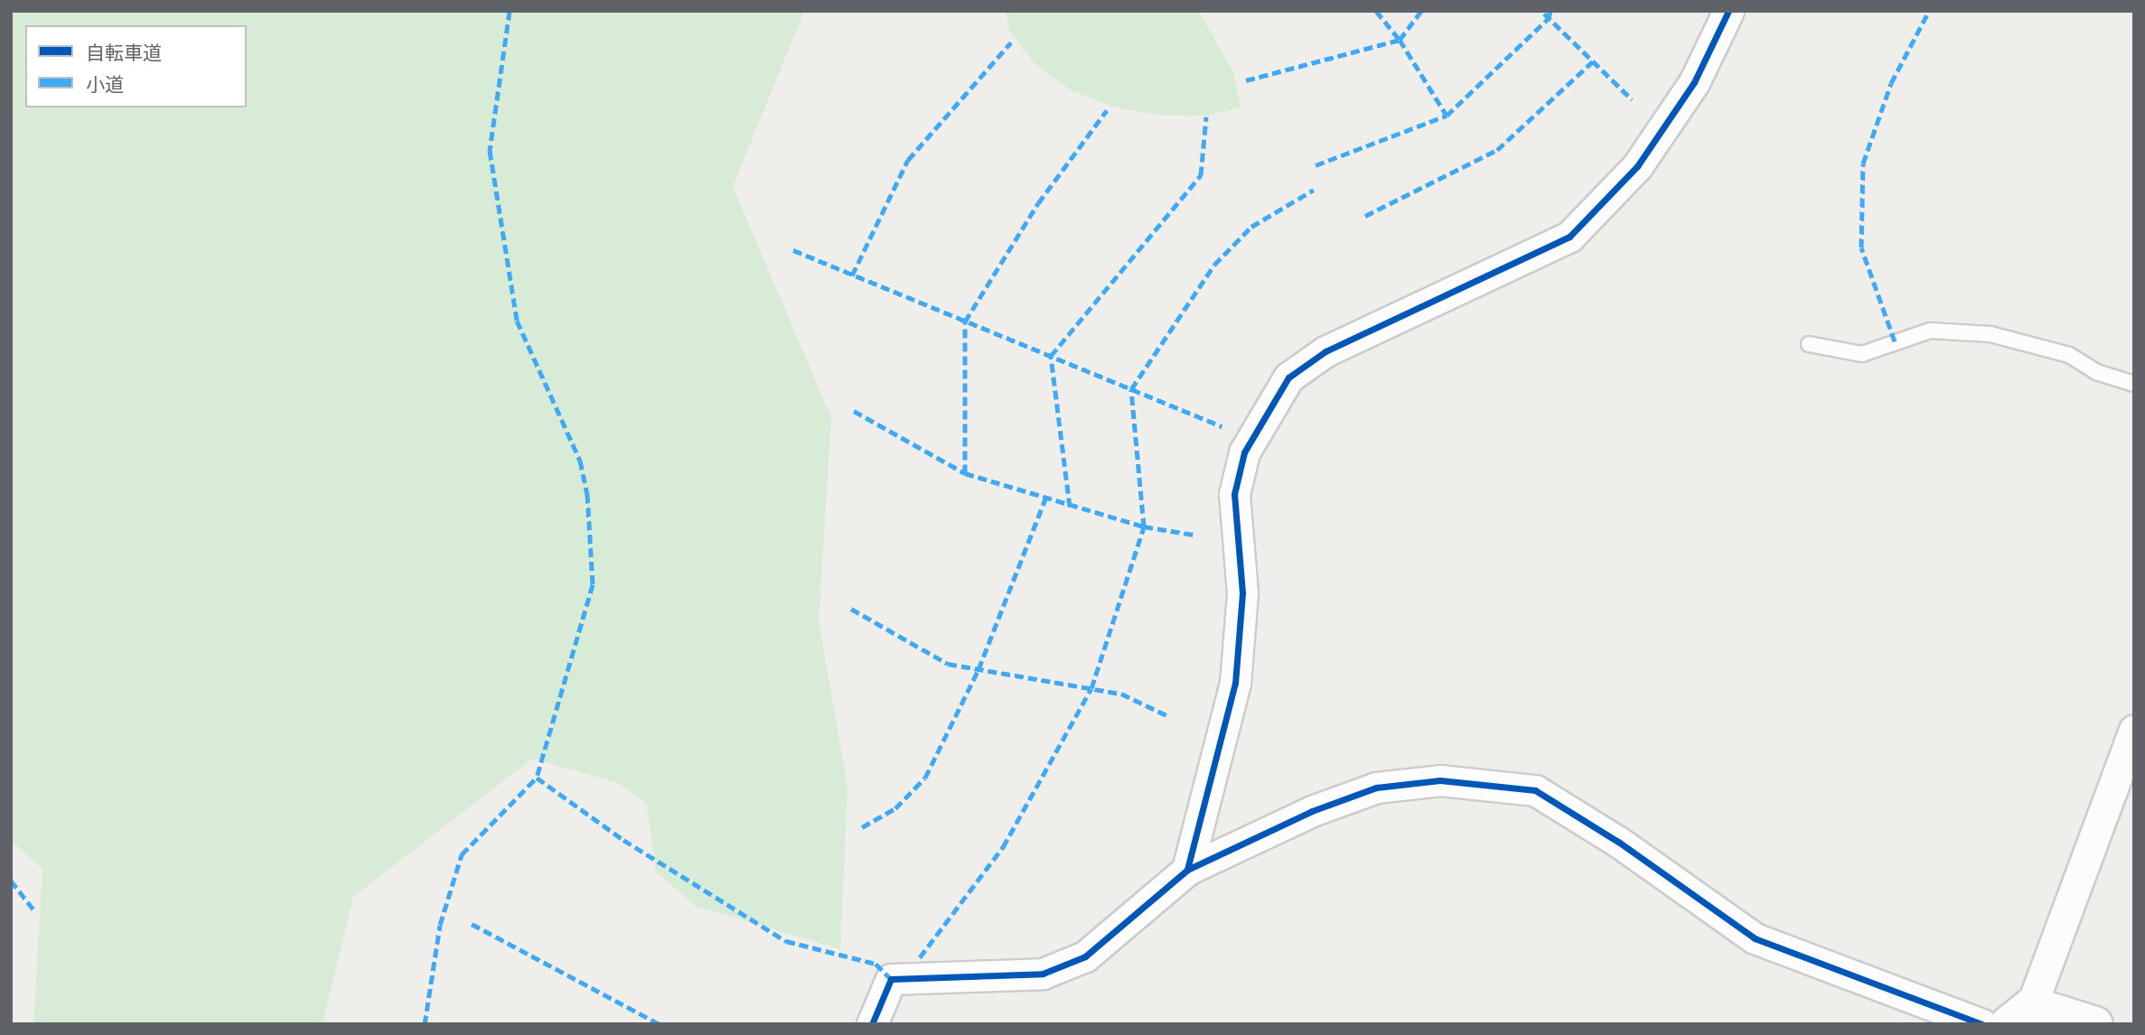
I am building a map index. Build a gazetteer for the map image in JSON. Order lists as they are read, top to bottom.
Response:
{
  "legend": ["自転車道", "小道"]
}
